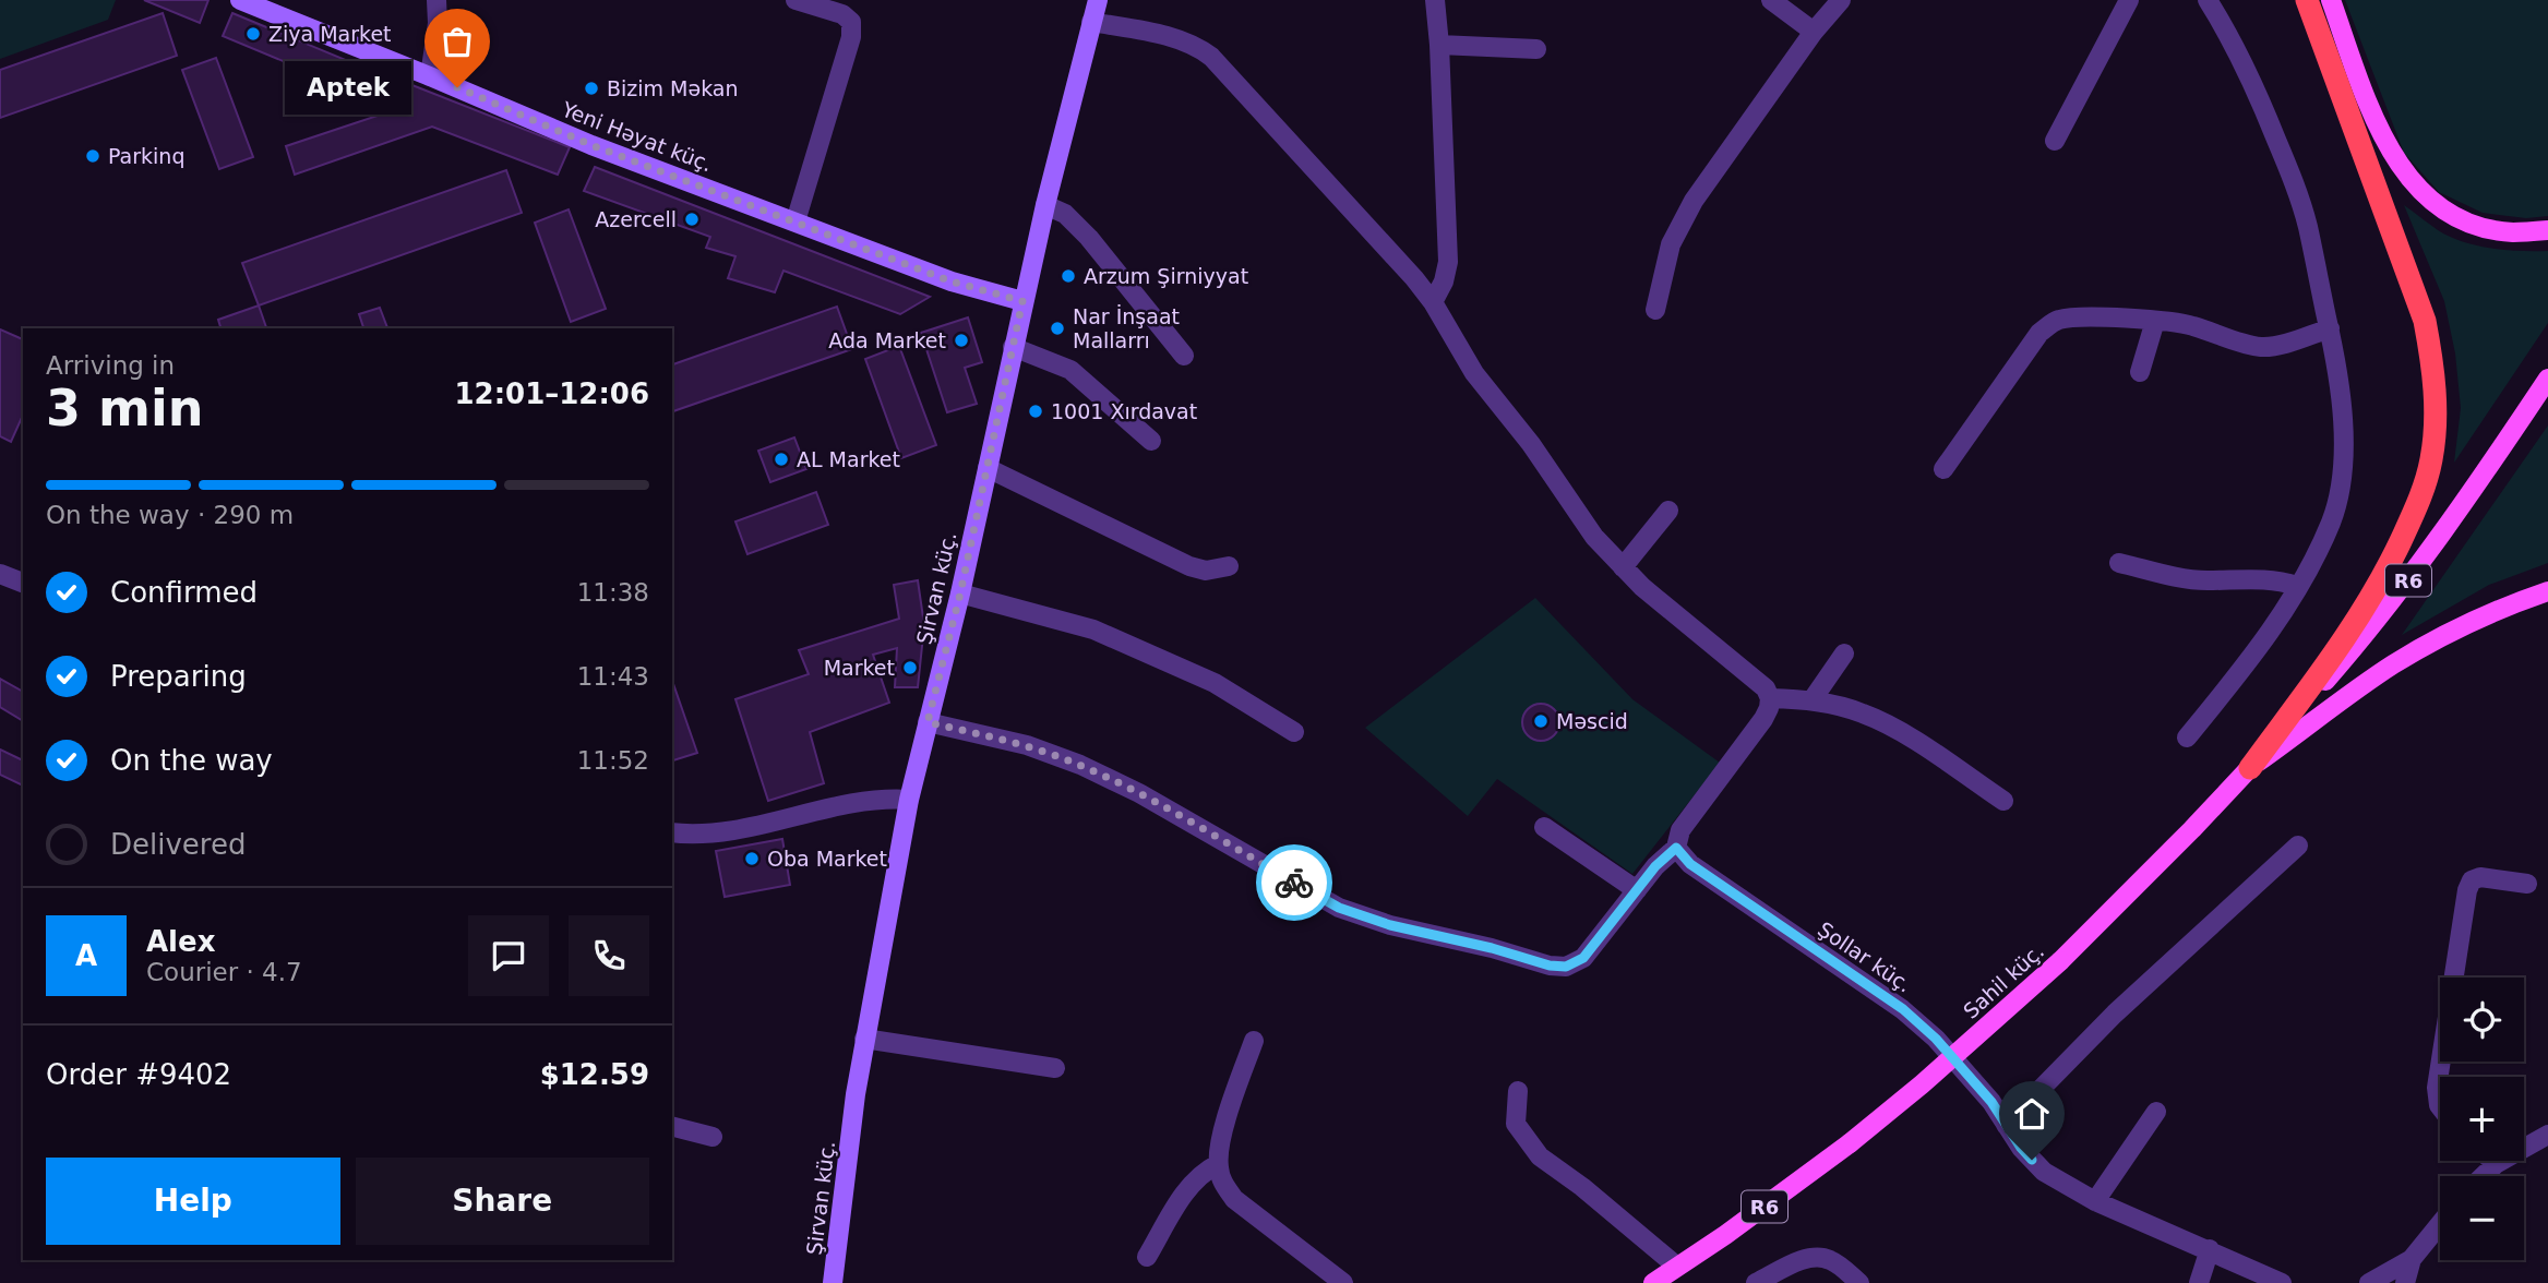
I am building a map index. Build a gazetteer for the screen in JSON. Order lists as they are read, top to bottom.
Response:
{
  "streets": {
    "main road": ["R6", "Sahil küç."],
    "street": ["Yeni Həyat küç.", "Şirvan küç.", "Şollar küç."]
  },
  "crossings": [
    ["Yeni Həyat küç.", "Şirvan küç."],
    ["R6", "Sahil küç."]
  ],
  "places": [
    "Ziya Market",
    "Aptek",
    "Bizim Məkan",
    "Parkinq",
    "Azercell",
    "Arzum Şirniyyat",
    "Nar İnşaat Mallarrı",
    "Ada Market",
    "1001 Xırdavat",
    "AL Market",
    "Market",
    "Məscid",
    "Oba Market"
  ],
  "page": {
    "bubble": "Aptek",
    "heading": ["3 min", "Arriving in", "12:01–12:06"],
    "panel": [
      "Alex",
      "Courier · 4.7",
      "Order #9402",
      "$12.59"
    ],
    "bar": "On the way · 290 m",
    "list": [
      ["Confirmed", "11:38"],
      ["Preparing", "11:43"],
      ["On the way", "11:52"],
      "Delivered"
    ],
    "round": "A",
    "map_buttons": ["+", "−"],
    "buttons": ["Help", "Share"]
  }
}
